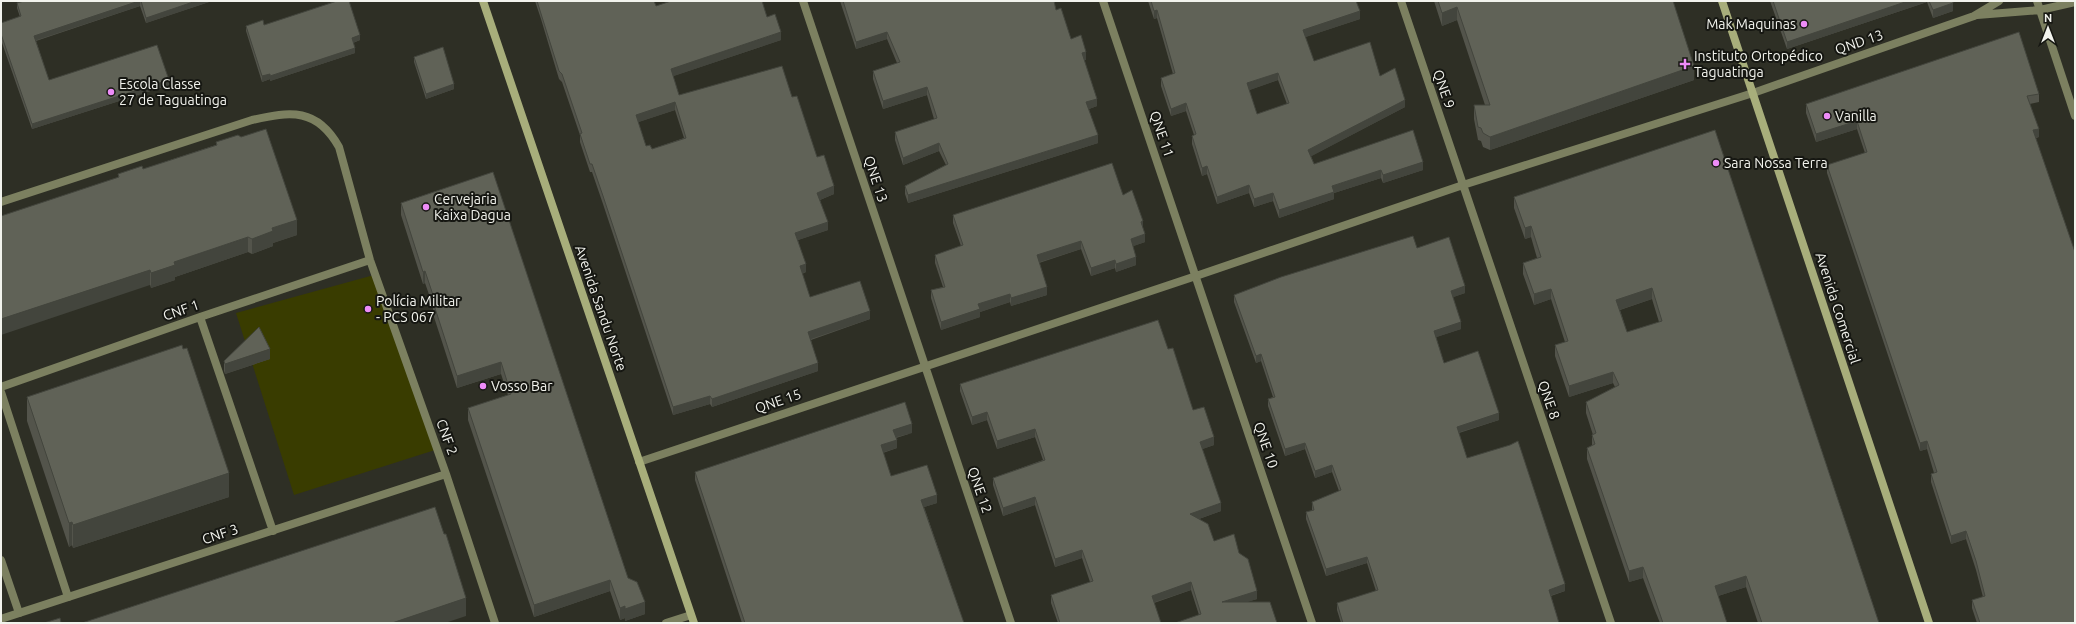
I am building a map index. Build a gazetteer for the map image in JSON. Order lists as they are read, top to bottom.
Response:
{
  "streets": {
    "main road": ["Avenida Sandu Norte", "Avenida Comercial"],
    "street": [
      "QND 13",
      "QNE 9",
      "QNE 11",
      "QNE 13",
      "CNF 1",
      "QNE 8",
      "QNE 15",
      "CNF 2",
      "QNE 10",
      "QNE 12",
      "CNF 3"
    ]
  },
  "crossings": [
    ["QND 13", "QNE 9"],
    ["QND 13", "Avenida Comercial"],
    ["QND 13", "QNE 8"],
    ["QND 13", "QNE 15"],
    ["QNE 9", "QNE 8"],
    ["QNE 9", "QNE 15"],
    ["QNE 11", "QNE 15"],
    ["QNE 11", "QNE 10"],
    ["QNE 13", "QNE 15"],
    ["QNE 13", "QNE 12"],
    ["Avenida Sandu Norte", "QNE 15"],
    ["CNF 1", "CNF 2"],
    ["QNE 8", "QNE 15"],
    ["QNE 15", "QNE 10"],
    ["QNE 15", "QNE 12"],
    ["CNF 2", "CNF 3"]
  ],
  "places": {
    "other": [
      "Mak Maquinas",
      "Escola Classe 27 de Taguatinga",
      "Vanilla",
      "Sara Nossa Terra",
      "Cervejaria Kaixa Dagua",
      "Polícia Militar - PCS 067",
      "Vosso Bar"
    ],
    "health": ["Instituto Ortopédico Taguatinga"]
  },
  "north": "top"
}
